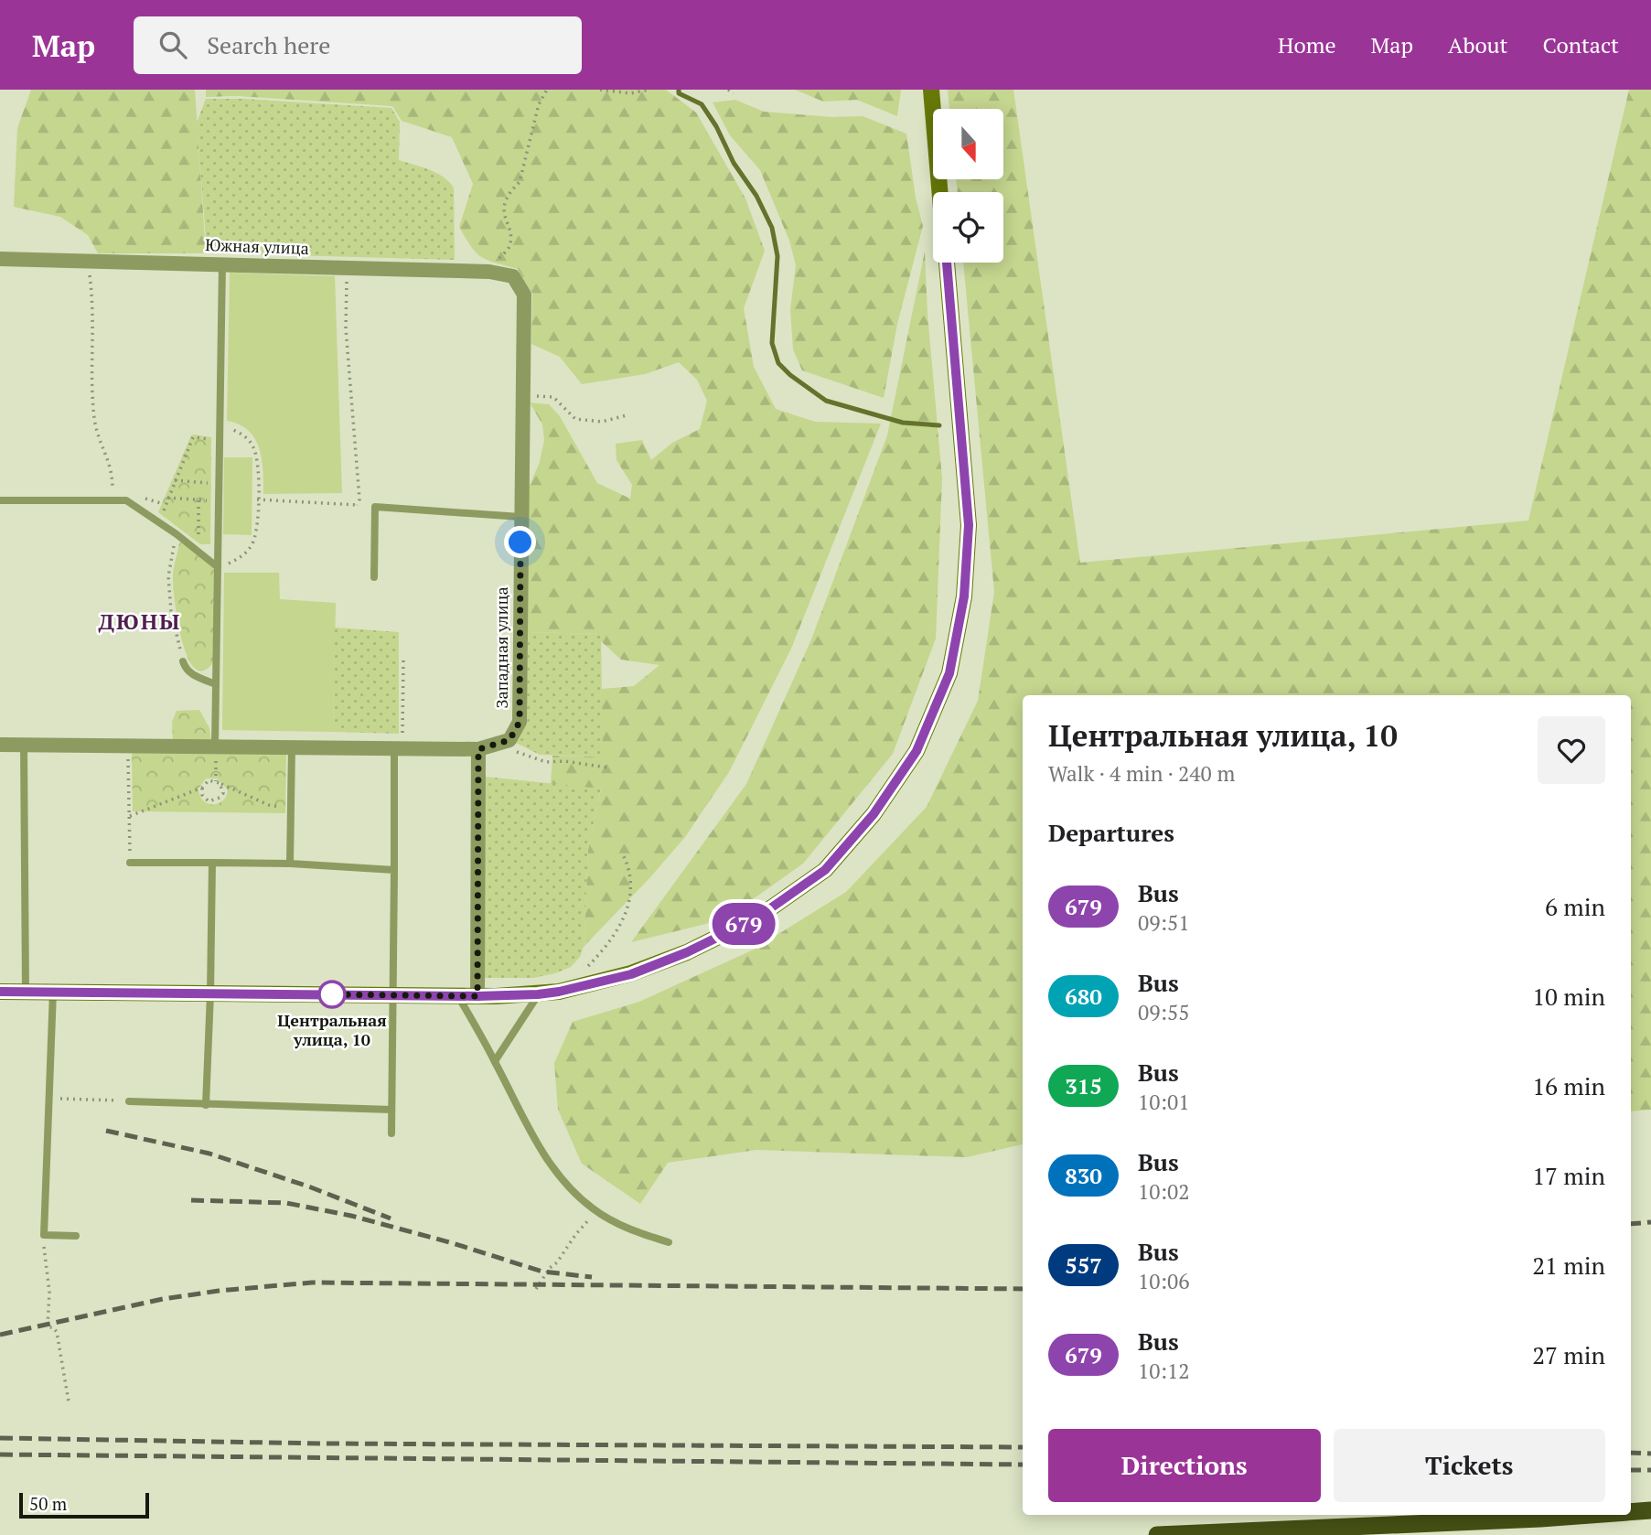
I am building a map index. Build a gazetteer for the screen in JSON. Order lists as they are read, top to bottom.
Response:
{
  "streets": {
    "street": ["Южная улица", "Западная улица"]
  },
  "crossings": [
    ["Южная улица", "Западная улица"]
  ],
  "districts": ["ДЮНЫ"],
  "places": ["Центральная улица, 10"],
  "lines": ["bus line 679"],
  "scale_bar": "50 m",
  "north": "bottom",
  "page": {
    "header": "Map",
    "search": "Search here",
    "nav": [
      "Home",
      "Map",
      "About",
      "Contact"
    ],
    "on_map": "679",
    "heading": [
      ["Центральная улица, 10", "Walk · 4 min · 240 m"],
      "Departures"
    ],
    "list": [
      {
        "mark": "679",
        "name": "Bus",
        "note": "09:51",
        "value": "6 min"
      },
      {
        "mark": "680",
        "name": "Bus",
        "note": "09:55",
        "value": "10 min"
      },
      {
        "mark": "315",
        "name": "Bus",
        "note": "10:01",
        "value": "16 min"
      },
      {
        "mark": "830",
        "name": "Bus",
        "note": "10:02",
        "value": "17 min"
      },
      {
        "mark": "557",
        "name": "Bus",
        "note": "10:06",
        "value": "21 min"
      },
      {
        "mark": "679",
        "name": "Bus",
        "note": "10:12",
        "value": "27 min"
      }
    ],
    "buttons": ["Directions", "Tickets"],
    "scale": "50 m"
  }
}
